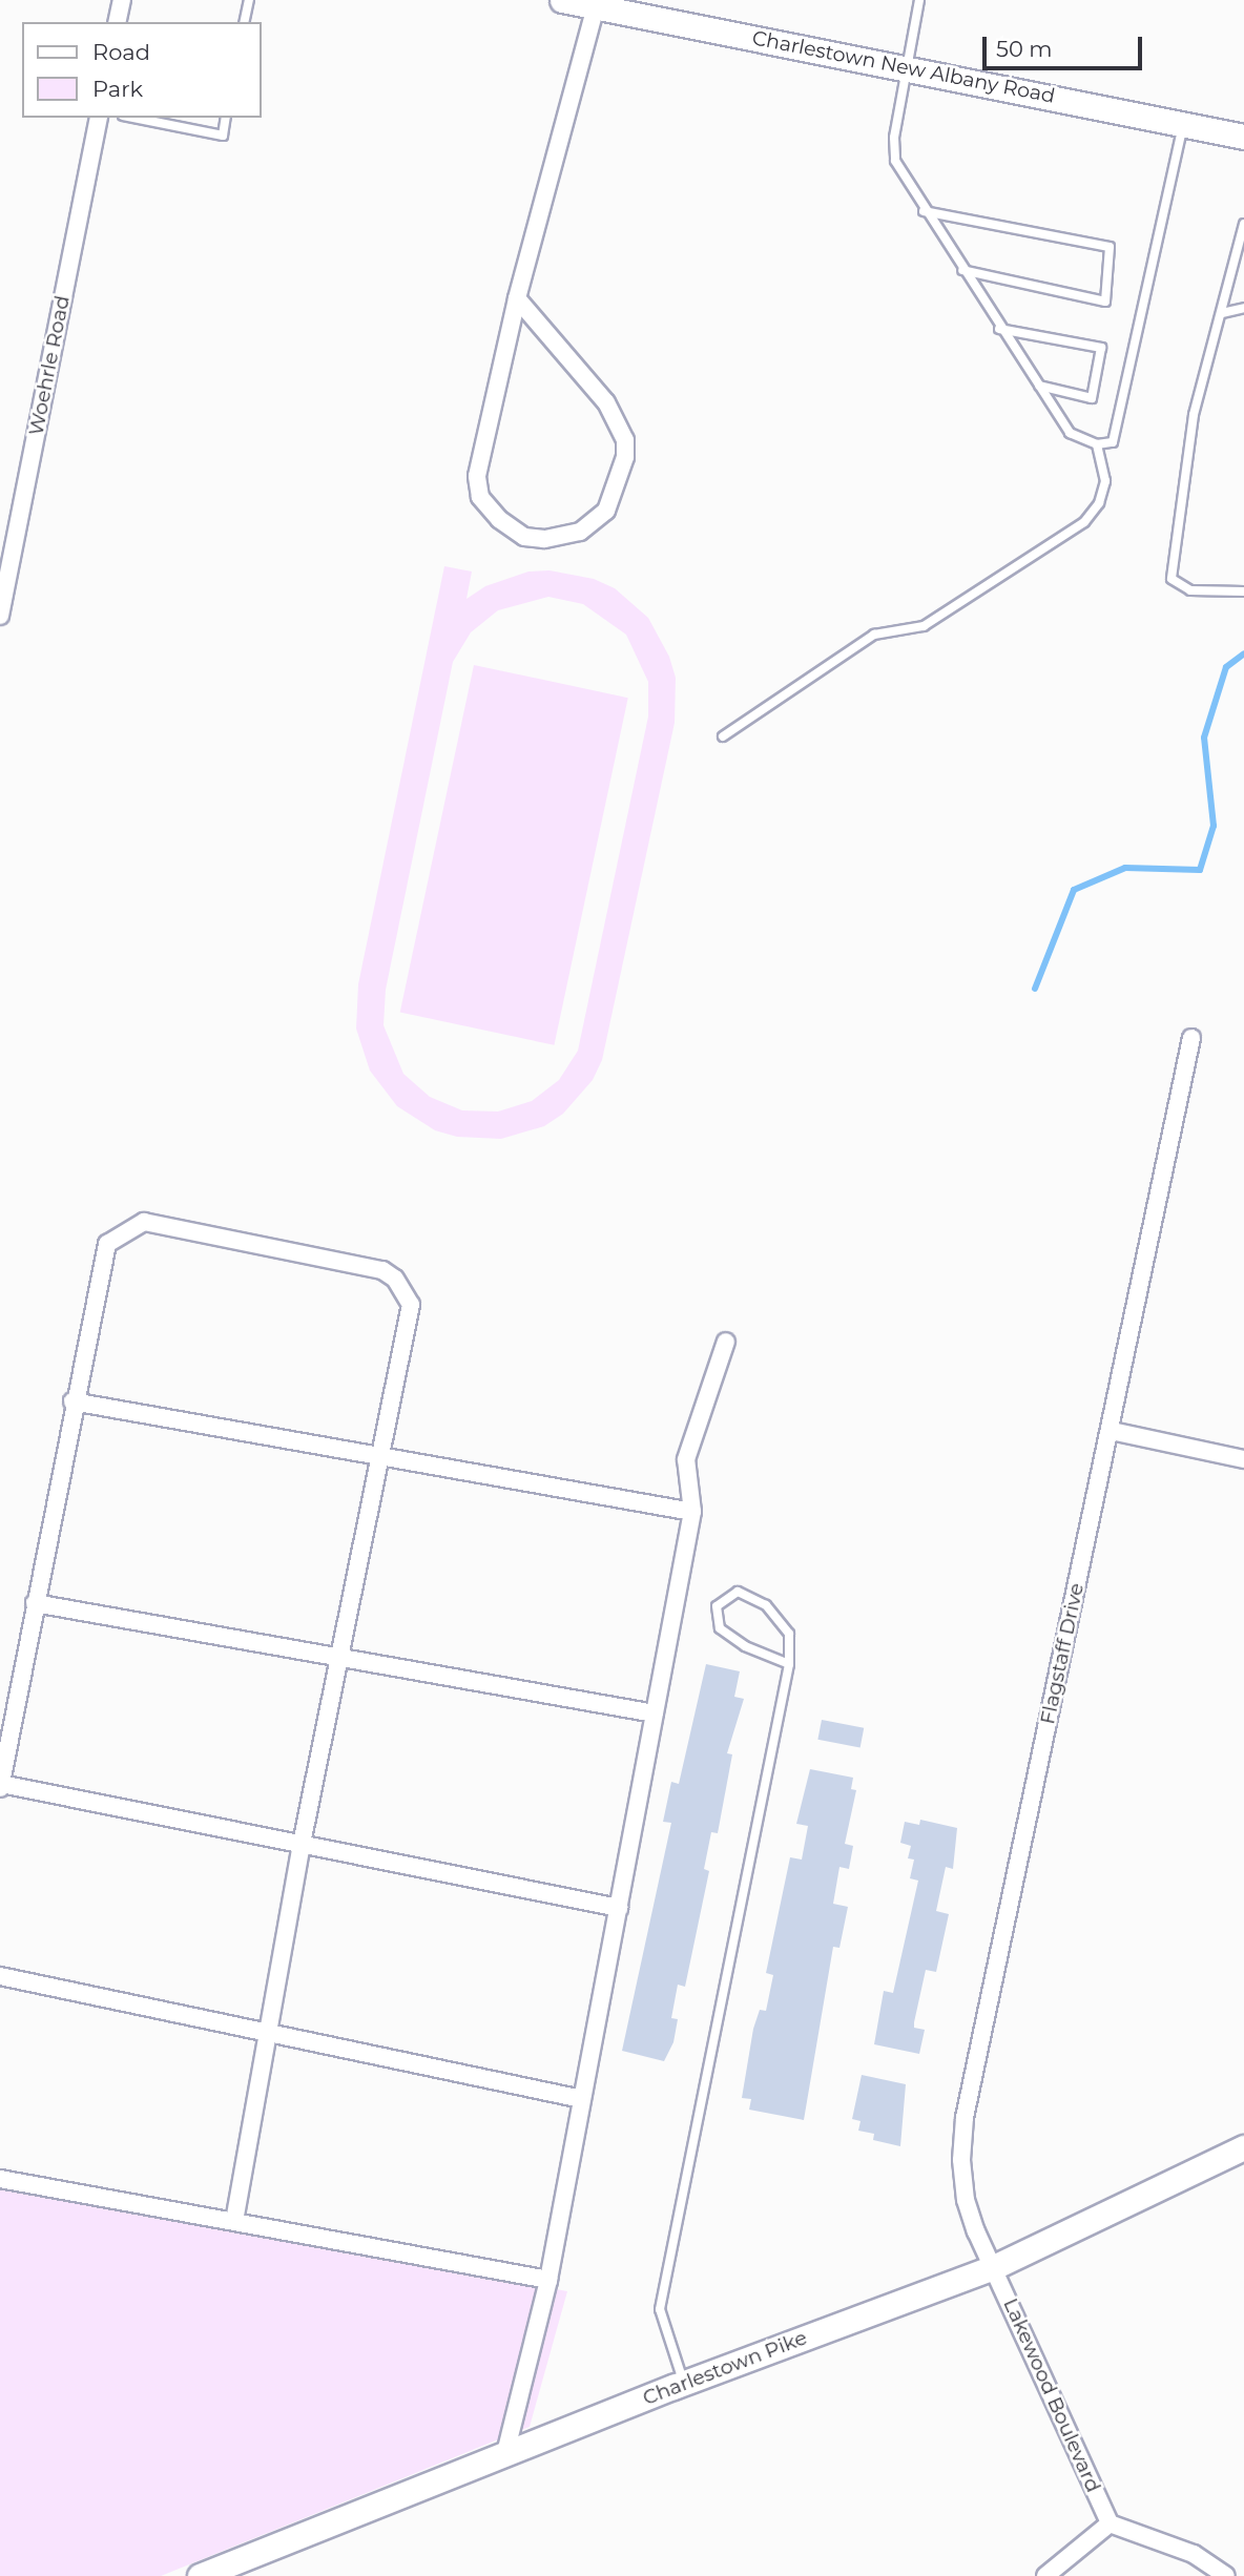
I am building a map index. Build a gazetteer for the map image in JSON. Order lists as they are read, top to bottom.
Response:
{
  "streets": {
    "street": [
      "Charlestown New Albany Road",
      "Woehrle Road",
      "Flagstaff Drive",
      "Charlestown Pike",
      "Lakewood Boulevard"
    ]
  },
  "crossings": [
    ["Flagstaff Drive", "Charlestown Pike"],
    ["Flagstaff Drive", "Lakewood Boulevard"],
    ["Charlestown Pike", "Lakewood Boulevard"]
  ],
  "legend": ["Road", "Park"],
  "scale_bar": "50 m"
}
